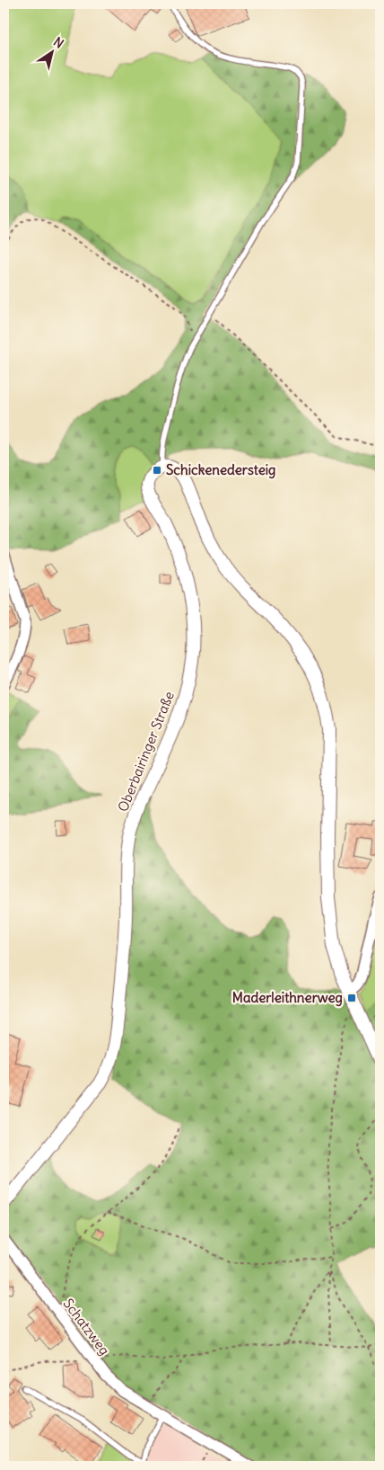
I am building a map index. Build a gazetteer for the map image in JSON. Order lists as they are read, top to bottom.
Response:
{
  "streets": {
    "street": ["Oberbairinger Straße", "Schatzweg"]
  },
  "places": {
    "transit": ["Schickenedersteig", "Maderleithnerweg"]
  },
  "north": "top right"
}
